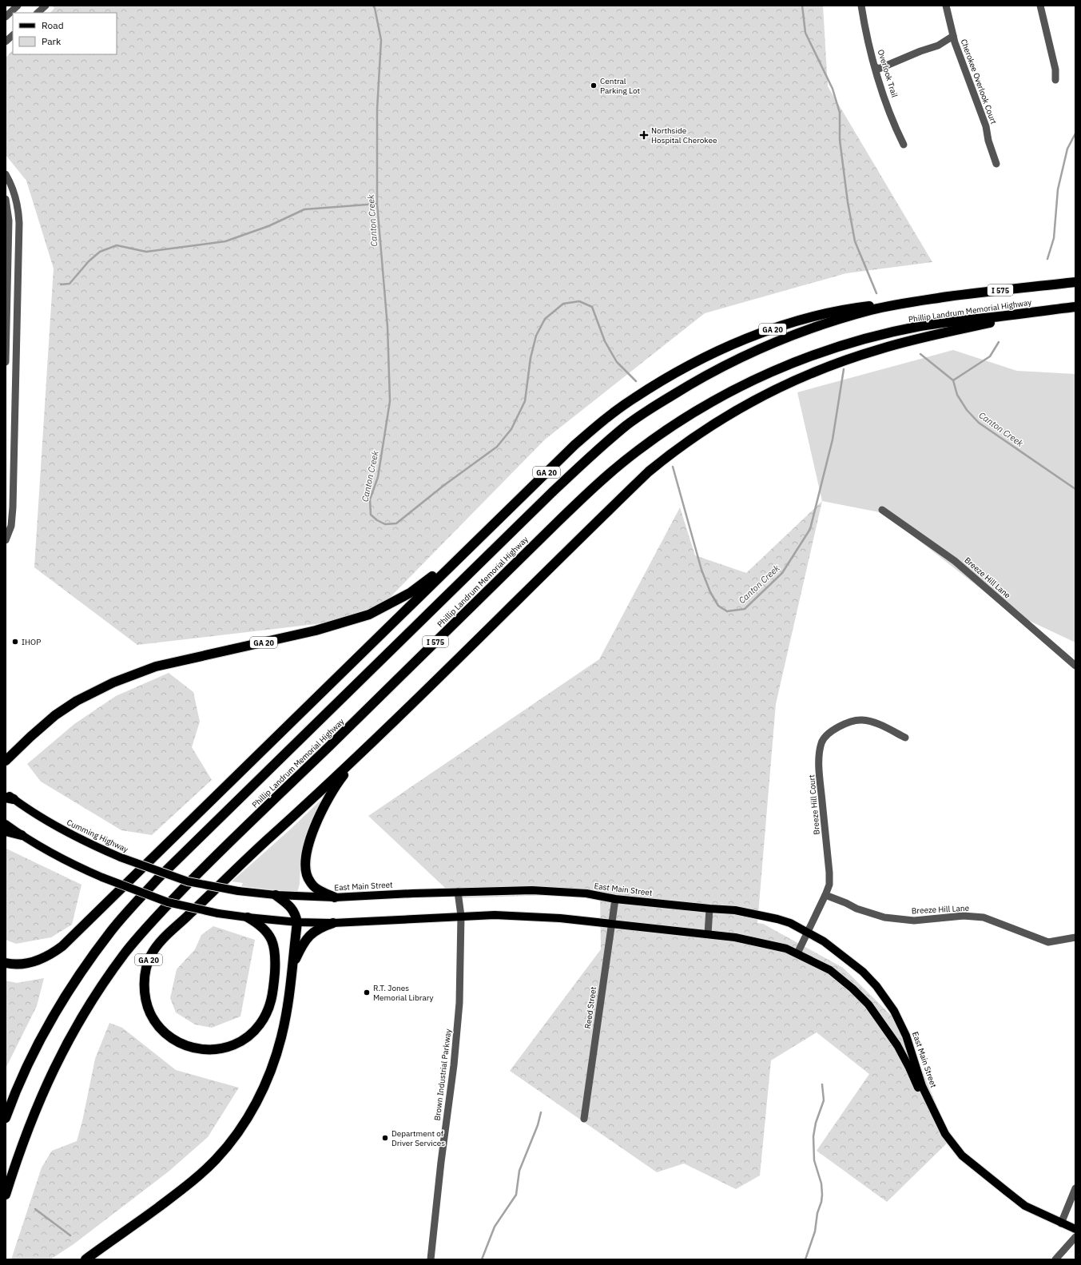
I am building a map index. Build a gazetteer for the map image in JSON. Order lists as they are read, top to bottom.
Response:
{
  "streets": {
    "highway": ["I 575", "Phillip Landrum Memorial Highway", "GA 20"],
    "main road": ["Cumming Highway", "East Main Street"],
    "street": [
      "Overlook Trail",
      "Cherokee Overlook Court",
      "Breeze Hill Lane",
      "Breeze Hill Court",
      "Reed Street",
      "Brown Industrial Parkway"
    ]
  },
  "crossings": [
    ["Phillip Landrum Memorial Highway", "GA 20"],
    ["GA 20", "East Main Street"],
    ["Breeze Hill Lane", "Breeze Hill Court"],
    ["Breeze Hill Court", "East Main Street"],
    ["Cumming Highway", "East Main Street"],
    ["East Main Street", "Reed Street"],
    ["East Main Street", "Brown Industrial Parkway"]
  ],
  "water": ["Canton Creek"],
  "places": {
    "other": [
      "Central Parking Lot",
      "IHOP",
      "R.T. Jones Memorial Library",
      "Department of Driver Services"
    ],
    "health": ["Northside Hospital Cherokee"]
  },
  "legend": ["Road", "Park"]
}
